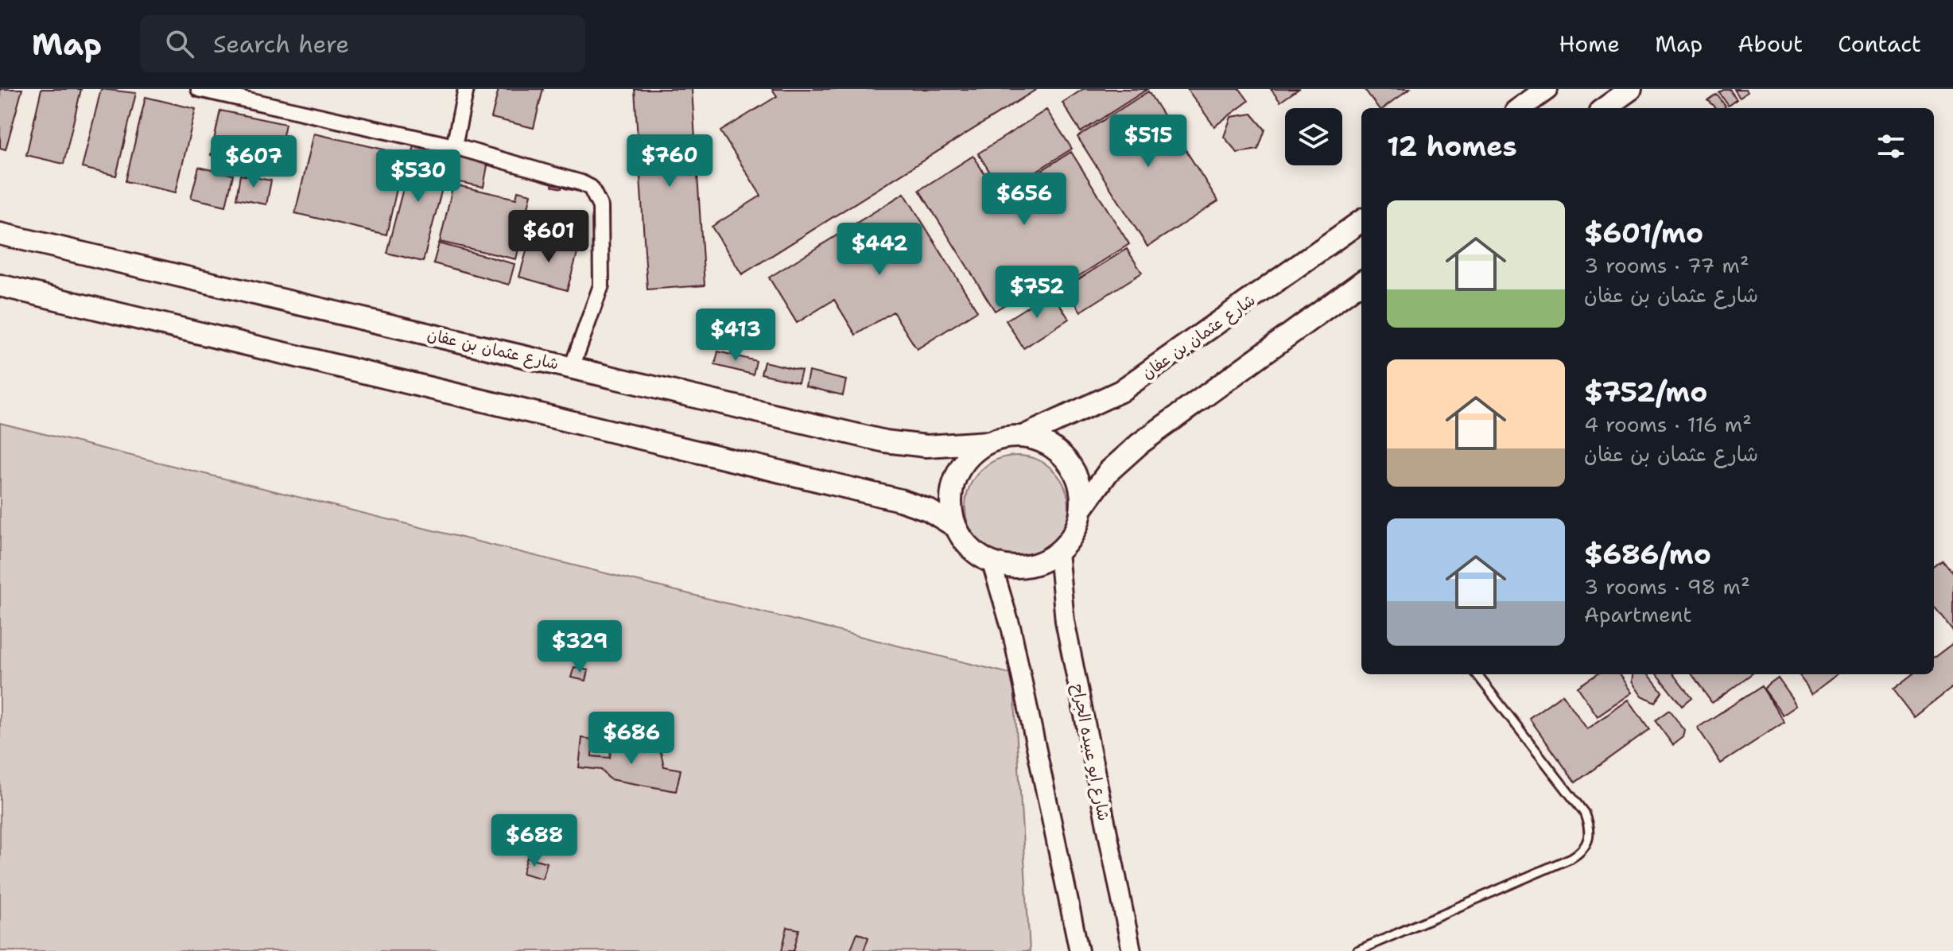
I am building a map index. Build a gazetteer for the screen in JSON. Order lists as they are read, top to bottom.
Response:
{
  "streets": {
    "main road": ["شارع عثمان بن عفان"],
    "street": ["شارع ابو عبيده الجراح"]
  },
  "crossings": [
    ["شارع عثمان بن عفان", "شارع ابو عبيده الجراح"]
  ],
  "page": {
    "header": "Map",
    "search": "Search here",
    "nav": [
      "Home",
      "Map",
      "About",
      "Contact"
    ],
    "heading": "12 homes",
    "price": [
      "$515",
      "$760",
      "$607",
      "$530",
      "$656",
      "$601",
      "$442",
      "$752",
      "$413",
      "$329",
      "$686",
      "$688"
    ],
    "list": [
      {
        "name": "$601/mo",
        "note": "3 rooms · 77 m² · شارع عثمان بن عفان"
      },
      {
        "name": "$752/mo",
        "note": "4 rooms · 116 m² · شارع عثمان بن عفان"
      },
      {
        "name": "$686/mo",
        "note": "3 rooms · 98 m² · Apartment"
      }
    ]
  }
}
